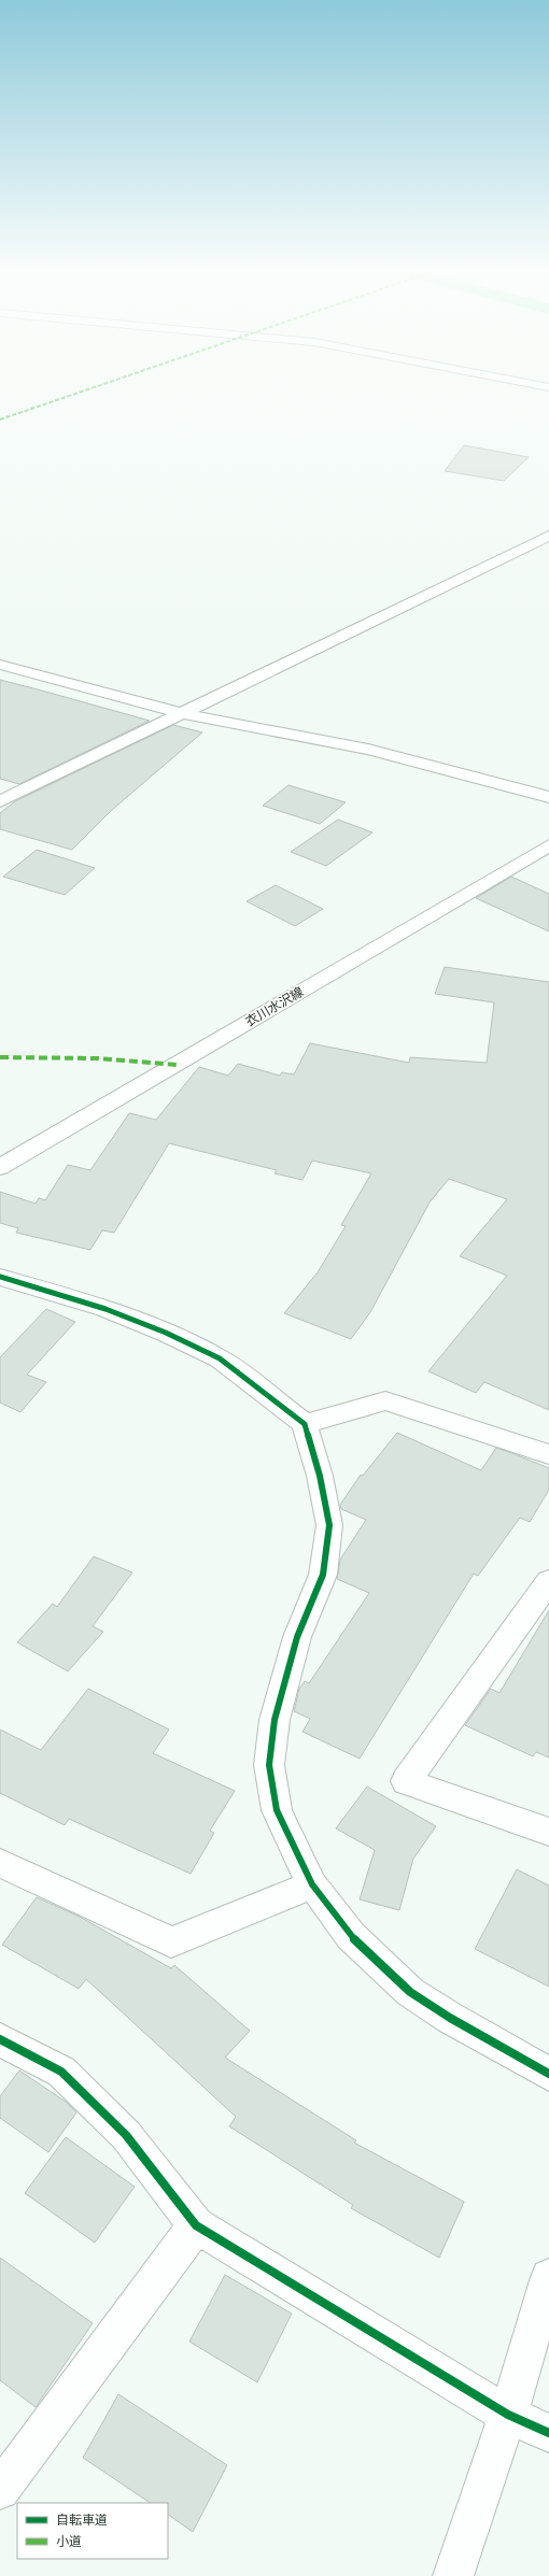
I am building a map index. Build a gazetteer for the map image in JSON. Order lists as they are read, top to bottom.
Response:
{
  "streets": {
    "street": ["衣川水沢線"]
  },
  "legend": ["自転車道", "小道"]
}
